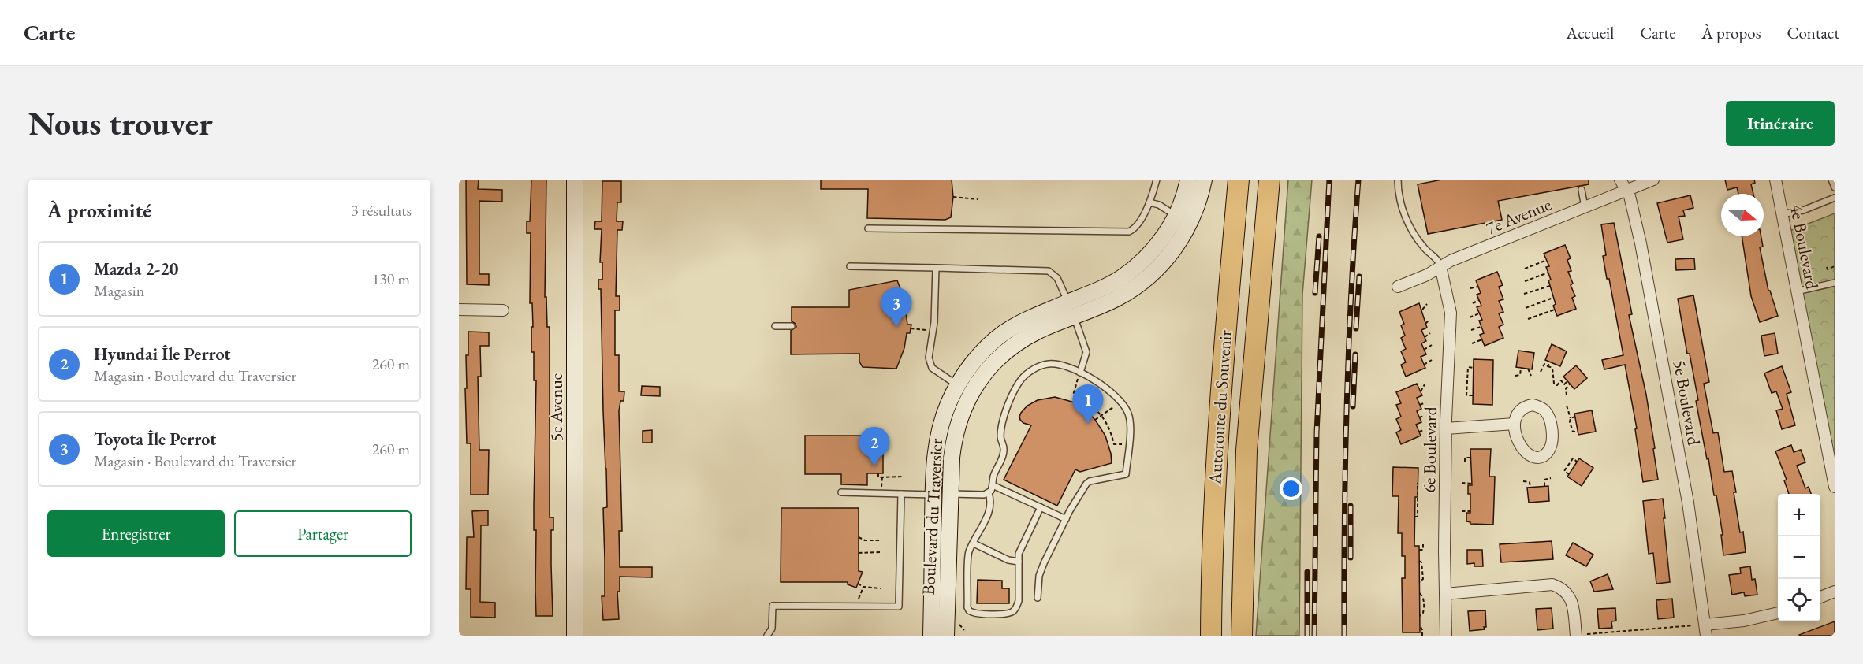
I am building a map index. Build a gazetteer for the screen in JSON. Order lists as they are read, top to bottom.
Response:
{
  "streets": {
    "highway": ["Autoroute du Souvenir"],
    "street": [
      "7e Avenue",
      "4e Boulevard",
      "5e Boulevard",
      "5e Avenue",
      "6e Boulevard",
      "Boulevard du Traversier"
    ]
  },
  "crossings": [
    ["7e Avenue", "5e Boulevard"],
    ["7e Avenue", "6e Boulevard"]
  ],
  "north": "right",
  "page": {
    "header": "Carte",
    "nav": [
      "Accueil",
      "Carte",
      "À propos",
      "Contact"
    ],
    "buttons": [
      "Itinéraire",
      ["Enregistrer", "Partager"]
    ],
    "title": "Nous trouver",
    "heading": ["À proximité", "3 résultats"],
    "list": [
      {
        "mark": "1",
        "name": "Mazda 2-20",
        "note": "Magasin",
        "value": "130 m"
      },
      {
        "mark": "2",
        "name": "Hyundai Île Perrot",
        "note": "Magasin · Boulevard du Traversier",
        "value": "260 m"
      },
      {
        "mark": "3",
        "name": "Toyota Île Perrot",
        "note": "Magasin · Boulevard du Traversier",
        "value": "260 m"
      }
    ],
    "pins": ["3", "1", "2"],
    "map_buttons": ["+", "−"]
  }
}
